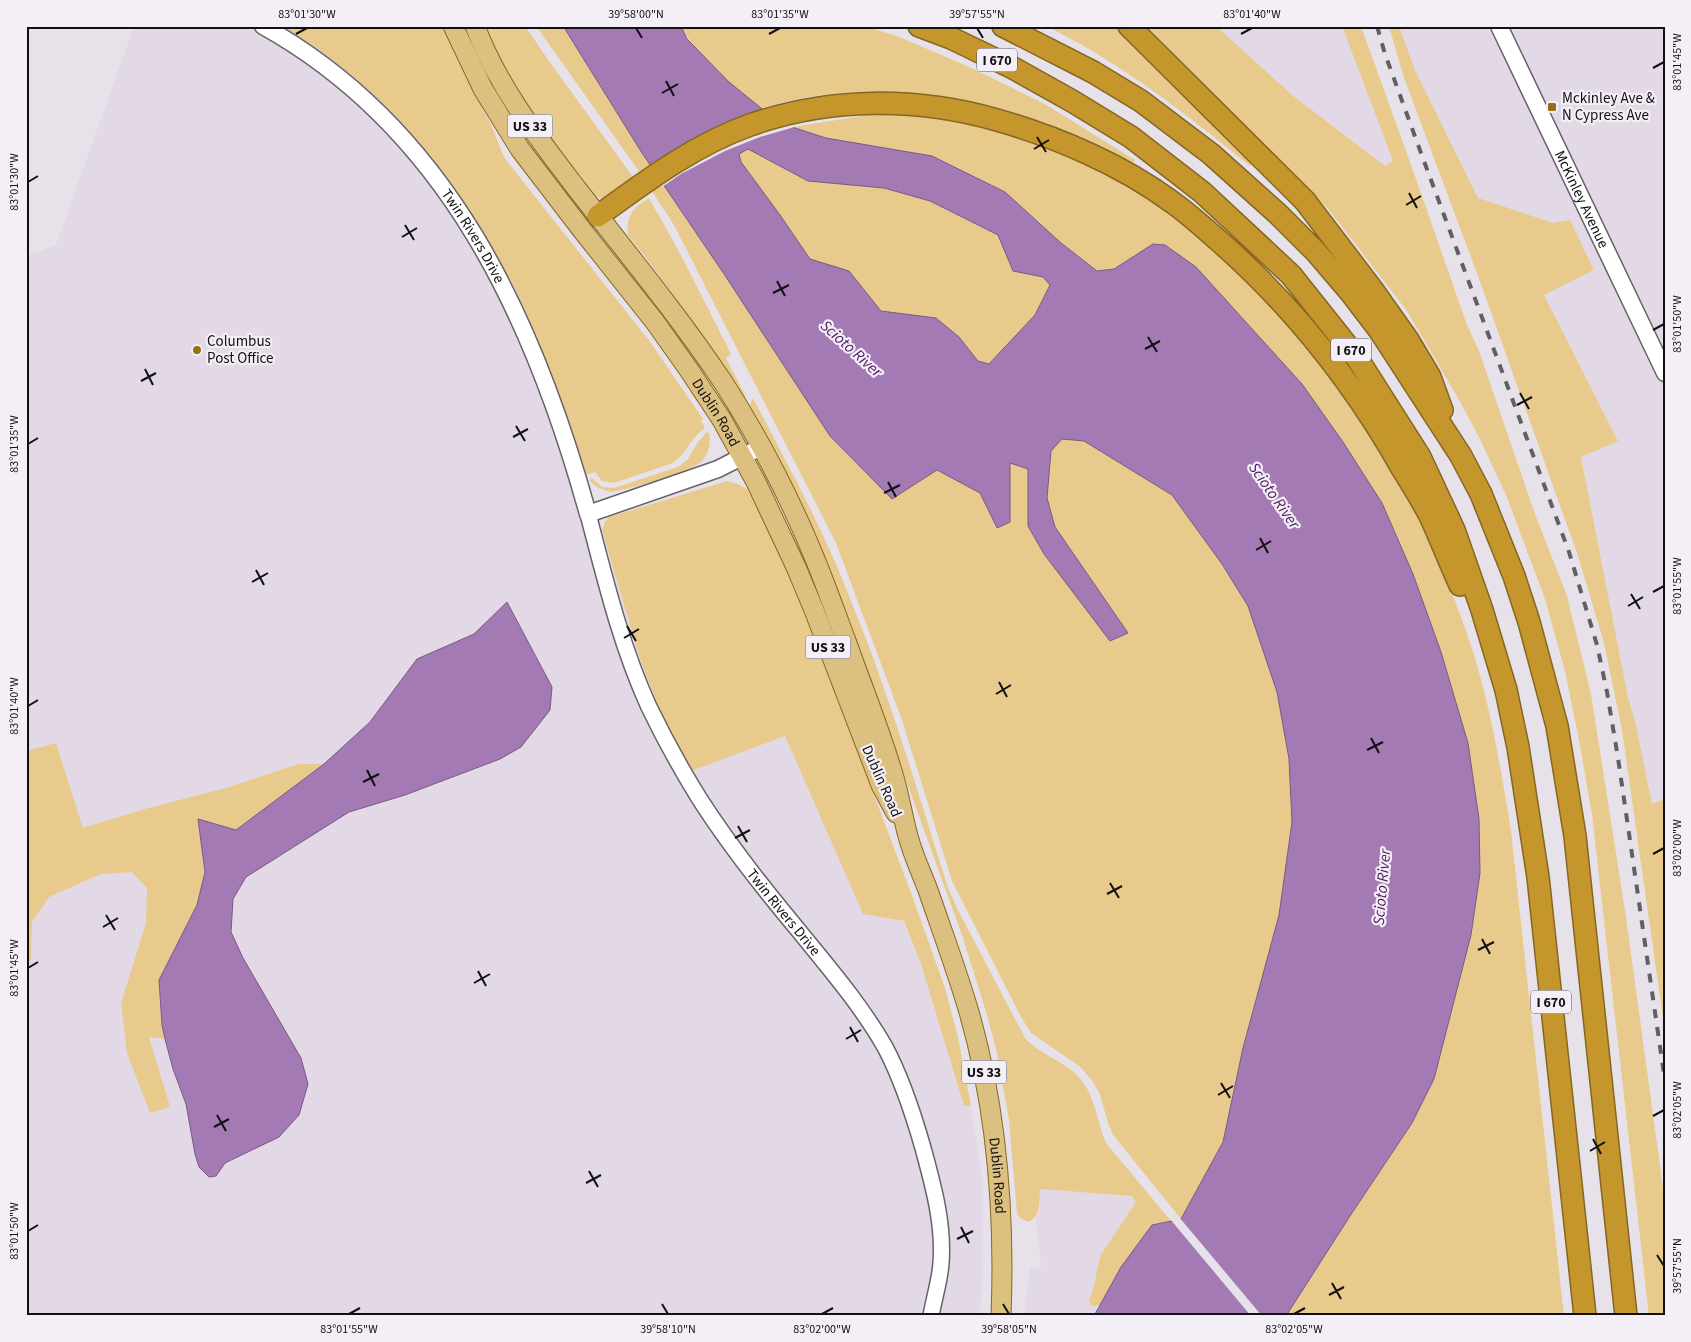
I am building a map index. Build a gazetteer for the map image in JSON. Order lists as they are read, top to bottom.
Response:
{
  "streets": {
    "highway": ["I 670"],
    "main road": [
      "US 33",
      "McKinley Avenue",
      "Twin Rivers Drive",
      "Dublin Road"
    ]
  },
  "water": ["Scioto River"],
  "places": {
    "transit": ["Mckinley Ave & N Cypress Ave"],
    "other": ["Columbus Post Office"]
  },
  "coordinates": [
    "83°01'30\"W",
    "39°58'00\"N",
    "83°01'35\"W",
    "39°57'55\"N",
    "83°01'40\"W",
    "83°01'45\"W",
    "83°01'50\"W",
    "83°01'55\"W",
    "83°02'00\"W",
    "83°02'05\"W",
    "39°58'10\"N",
    "39°58'05\"N"
  ]
}
